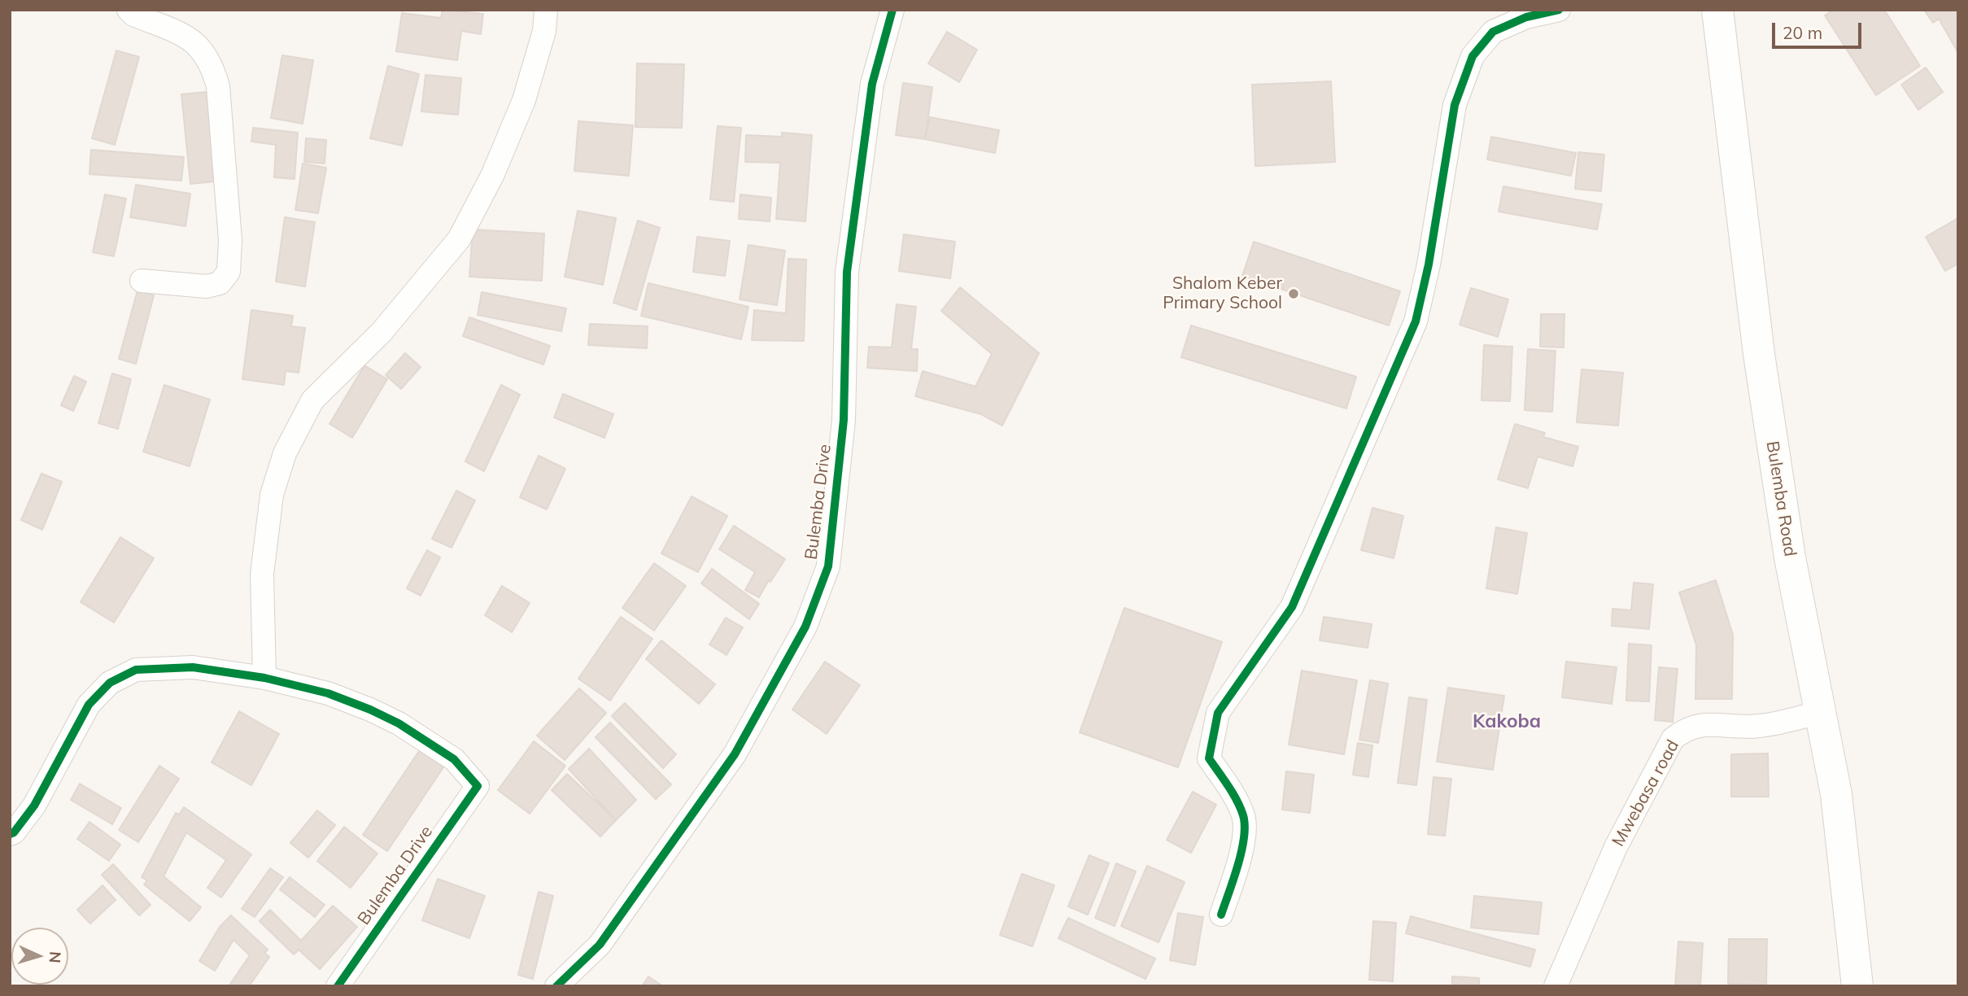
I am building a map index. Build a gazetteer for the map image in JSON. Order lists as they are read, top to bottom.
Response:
{
  "streets": {
    "main road": ["Bulemba Road"],
    "street": ["Bulemba Drive", "Mwebasa road"]
  },
  "crossings": [
    ["Bulemba Road", "Mwebasa road"]
  ],
  "districts": ["Kakoba"],
  "places": ["Shalom Keber Primary School"],
  "scale_bar": "20 m",
  "north": "right"
}
